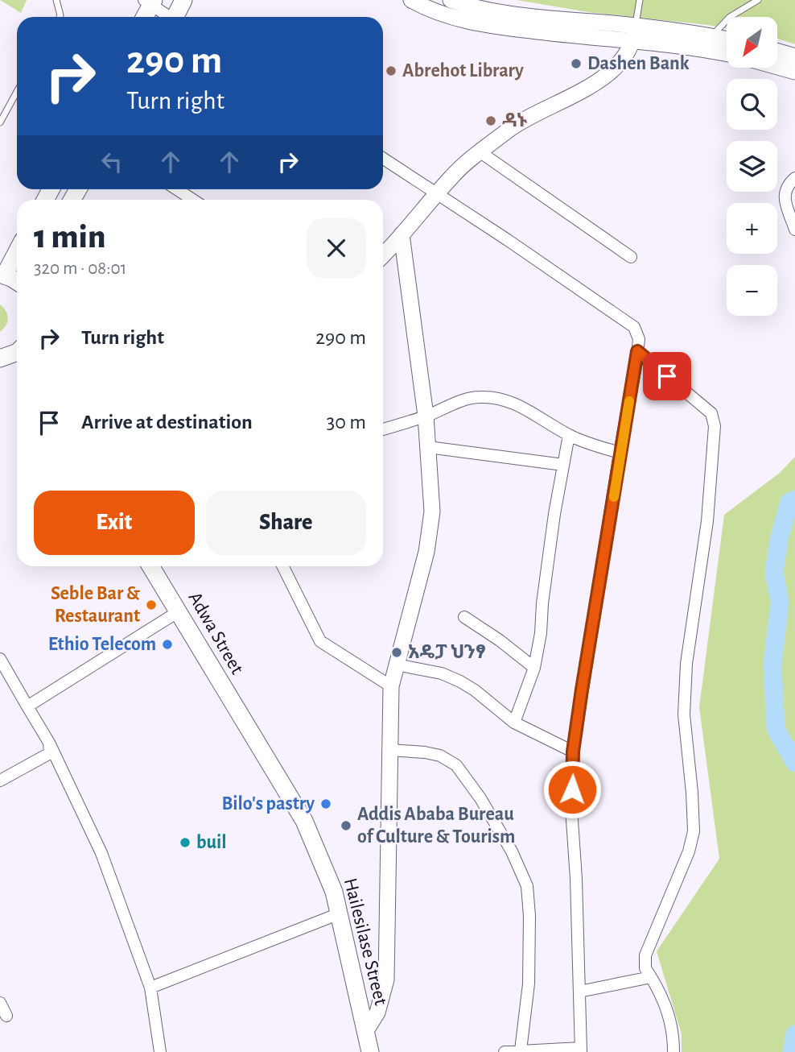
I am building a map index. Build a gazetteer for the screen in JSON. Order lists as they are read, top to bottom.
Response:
{
  "streets": {
    "main road": ["Adwa Street", "Hailesilase Street"]
  },
  "crossings": [
    ["Adwa Street", "Hailesilase Street"]
  ],
  "places": [
    "Dashen Bank",
    "Abrehot Library",
    "ዳኑ",
    "Seble Bar & Restaurant",
    "Ethio Telecom",
    "አዴፓ ህንፃ",
    "Bilo's pastry",
    "Addis Ababa Bureau of Culture & Tourism",
    "buil"
  ],
  "north": "bottom left",
  "page": {
    "map_buttons": ["+", "−"],
    "turn": ["290 m", "Turn right"],
    "heading": ["1 min", "320 m · 08:01"],
    "list": [
      {
        "name": "Turn right",
        "value": "290 m"
      },
      {
        "name": "Arrive at destination",
        "value": "30 m"
      }
    ],
    "buttons": ["Exit", "Share"]
  }
}
